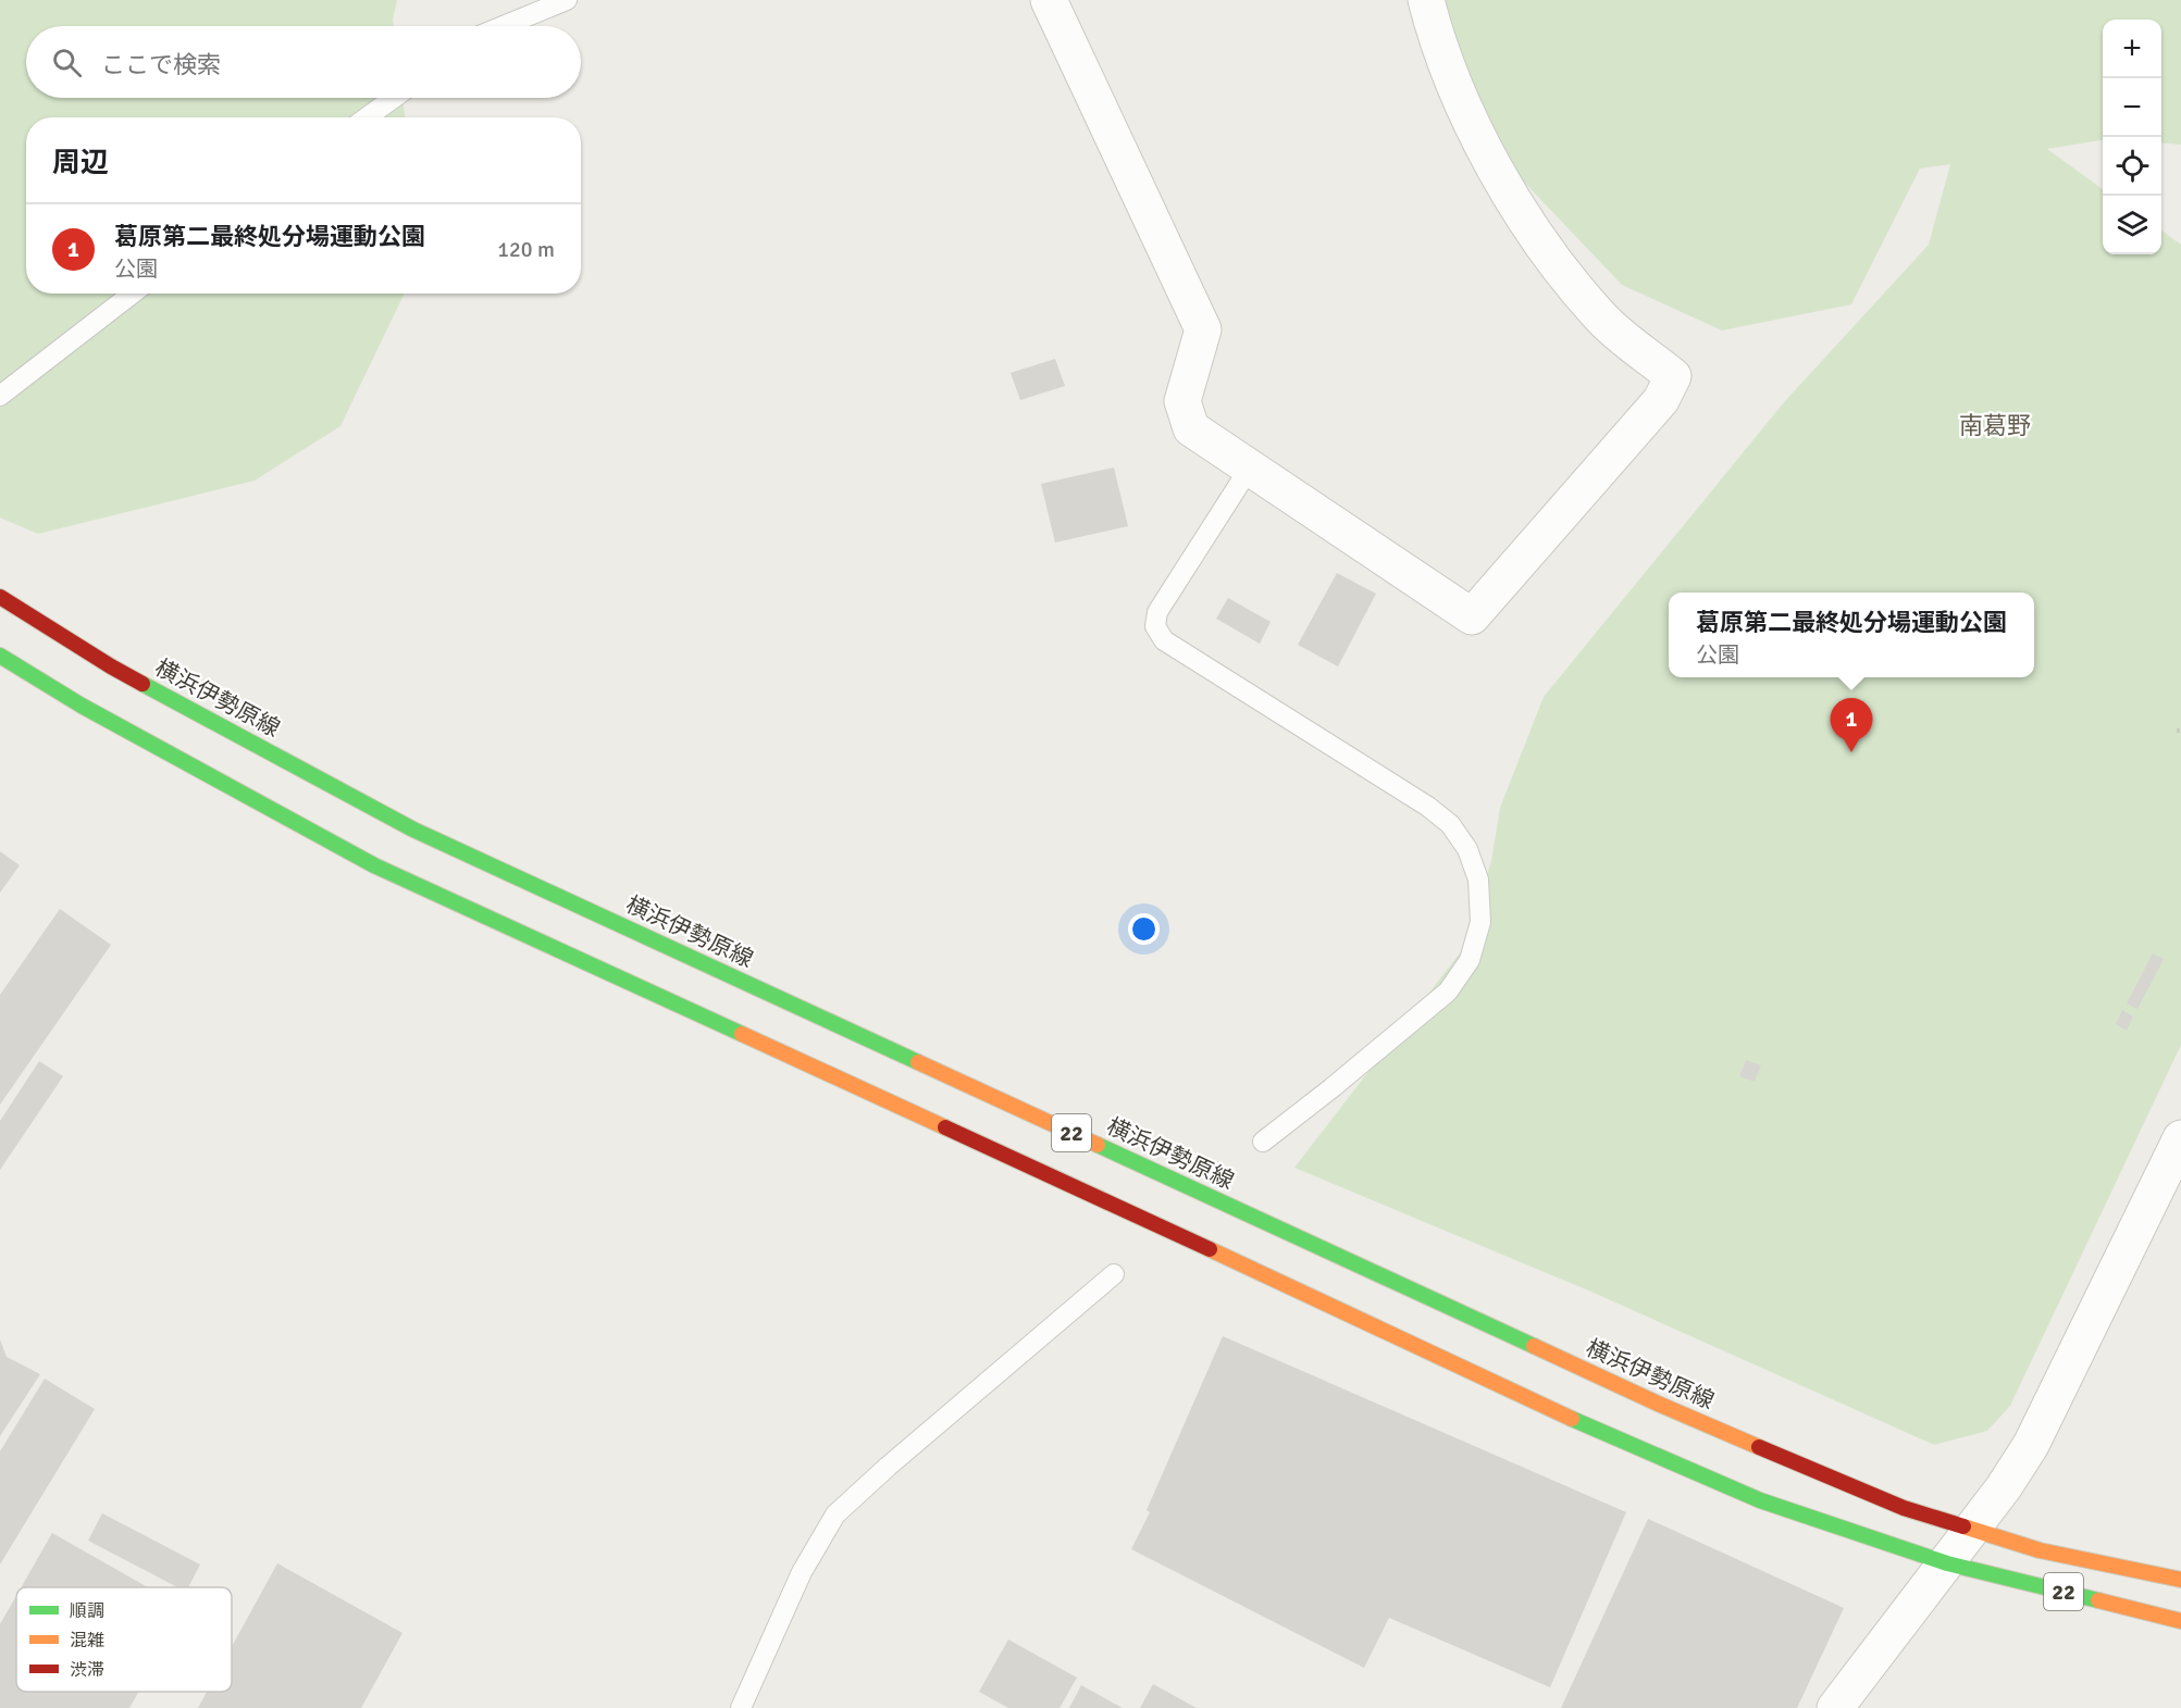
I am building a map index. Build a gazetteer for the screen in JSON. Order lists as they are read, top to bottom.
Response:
{
  "streets": {
    "main road": ["横浜伊勢原線", "22"]
  },
  "districts": ["南葛野"],
  "legend": ["順調", "混雑", "渋滞"],
  "page": {
    "map_buttons": ["+", "−"],
    "search": "ここで検索",
    "heading": "周辺",
    "list": [
      {
        "mark": "1",
        "name": "葛原第二最終処分場運動公園",
        "note": "公園",
        "value": "120 m"
      }
    ],
    "popup": ["葛原第二最終処分場運動公園", "公園"],
    "pins": "1"
  }
}
